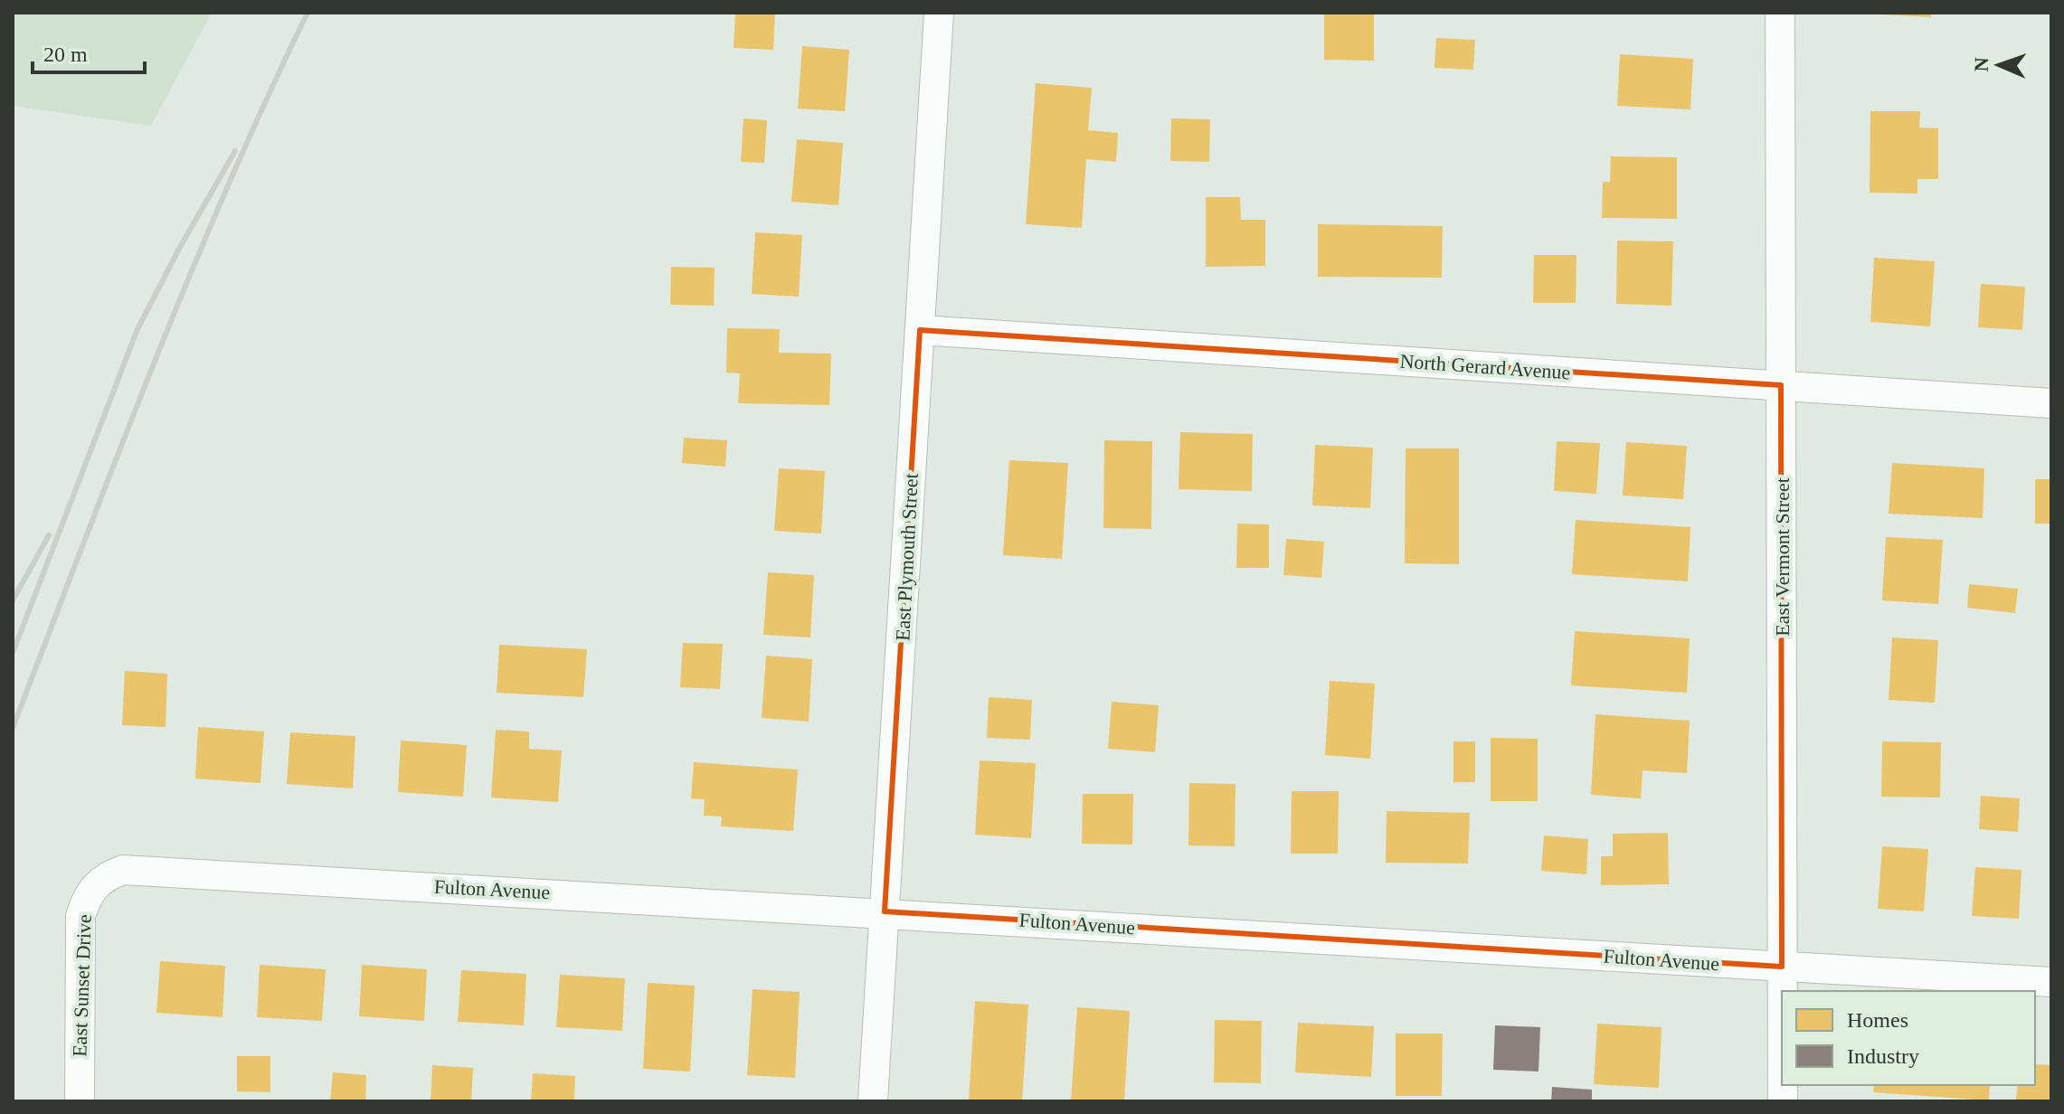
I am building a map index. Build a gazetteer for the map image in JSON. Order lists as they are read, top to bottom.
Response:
{
  "streets": {
    "street": [
      "North Gerard Avenue",
      "East Plymouth Street",
      "East Vermont Street",
      "Fulton Avenue",
      "East Sunset Drive"
    ]
  },
  "crossings": [
    ["North Gerard Avenue", "East Plymouth Street"],
    ["North Gerard Avenue", "East Vermont Street"],
    ["East Plymouth Street", "Fulton Avenue"],
    ["East Vermont Street", "Fulton Avenue"],
    ["Fulton Avenue", "East Sunset Drive"]
  ],
  "legend": ["Homes", "Industry"],
  "scale_bar": "20 m",
  "north": "left"
}
